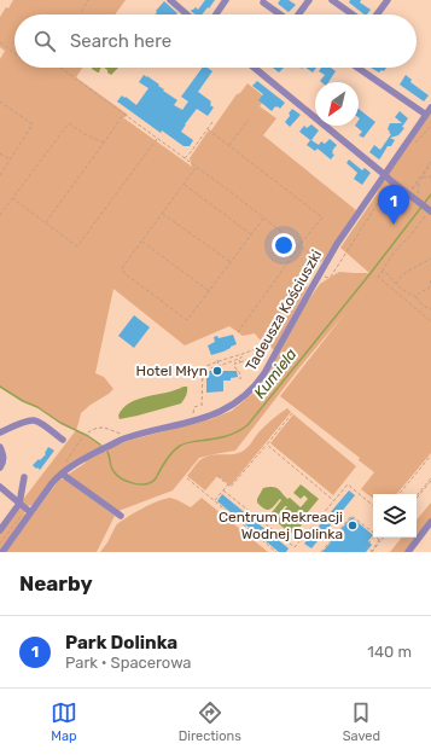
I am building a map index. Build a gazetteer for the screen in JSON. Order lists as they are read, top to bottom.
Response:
{
  "streets": {
    "street": ["Tadeusza Kościuszki"]
  },
  "water": ["Kumiela"],
  "places": ["Hotel Młyn", "Centrum Rekreacji Wodnej Dolinka"],
  "north": "bottom left",
  "page": {
    "search": "Search here",
    "pins": "1",
    "heading": "Nearby",
    "list": [
      {
        "mark": "1",
        "name": "Park Dolinka",
        "note": "Park · Spacerowa",
        "value": "140 m"
      }
    ],
    "nav": ["Map", "Directions", "Saved"]
  }
}
